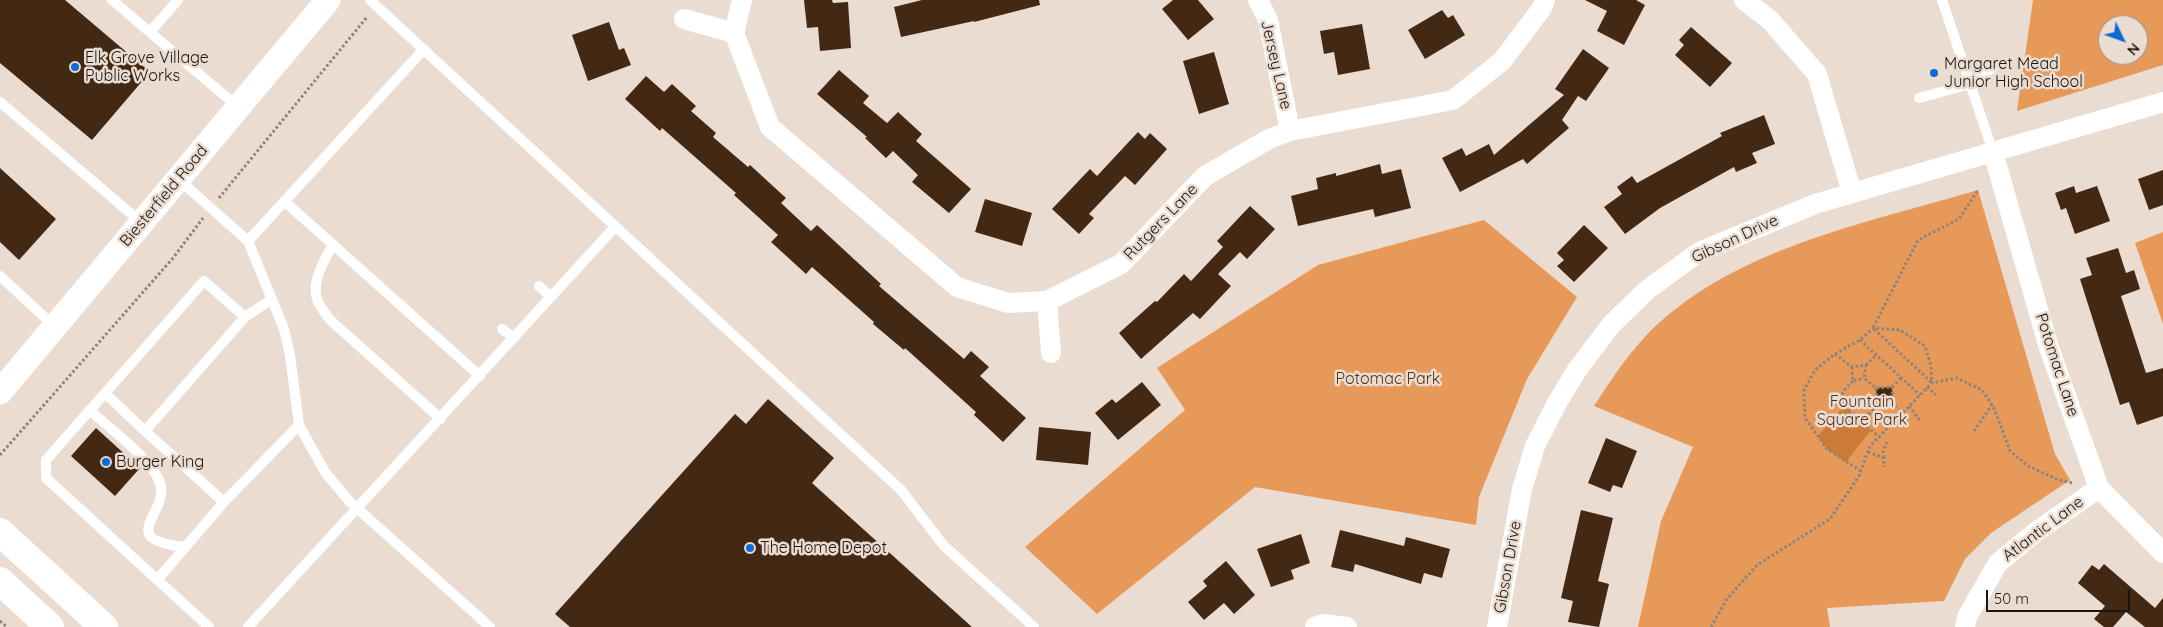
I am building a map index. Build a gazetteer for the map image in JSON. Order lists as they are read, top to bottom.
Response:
{
  "streets": {
    "street": [
      "Jersey Lane",
      "Biesterfield Road",
      "Rutgers Lane",
      "Gibson Drive",
      "Potomac Lane",
      "Atlantic Lane"
    ]
  },
  "crossings": [
    ["Jersey Lane", "Rutgers Lane"],
    ["Gibson Drive", "Potomac Lane"],
    ["Potomac Lane", "Atlantic Lane"]
  ],
  "parks": ["Potomac Park", "Fountain Square Park"],
  "places": [
    "Elk Grove Village Public Works",
    "Margaret Mead Junior High School",
    "Burger King",
    "The Home Depot"
  ],
  "scale_bar": "50 m",
  "north": "bottom right"
}
